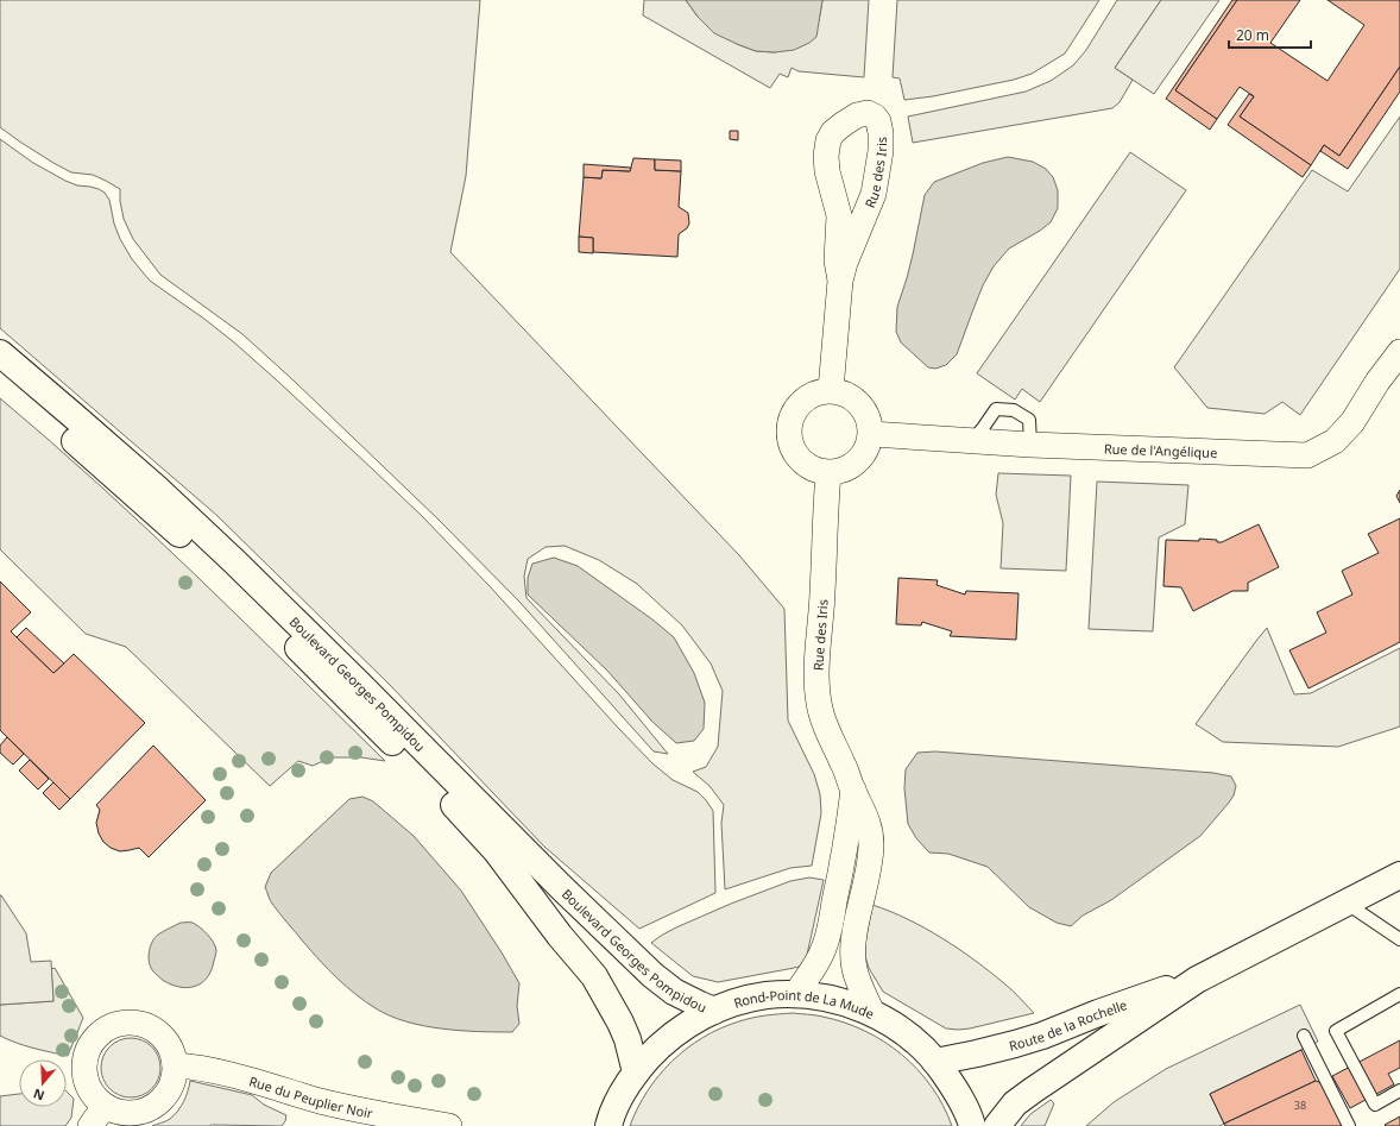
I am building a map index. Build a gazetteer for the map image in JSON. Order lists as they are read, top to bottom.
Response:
{
  "streets": {
    "main road": ["Boulevard Georges Pompidou", "Rond-Point de La Mude", "Route de la Rochelle"],
    "street": ["Rue des Iris", "Rue de l'Angélique", "Rue du Peuplier Noir"]
  },
  "crossings": [
    ["Rue des Iris", "Rue de l'Angélique"],
    ["Rue des Iris", "Rond-Point de La Mude"],
    ["Boulevard Georges Pompidou", "Rond-Point de La Mude"],
    ["Rond-Point de La Mude", "Route de la Rochelle"]
  ],
  "house_numbers": ["38"],
  "scale_bar": "20 m",
  "north": "bottom"
}
